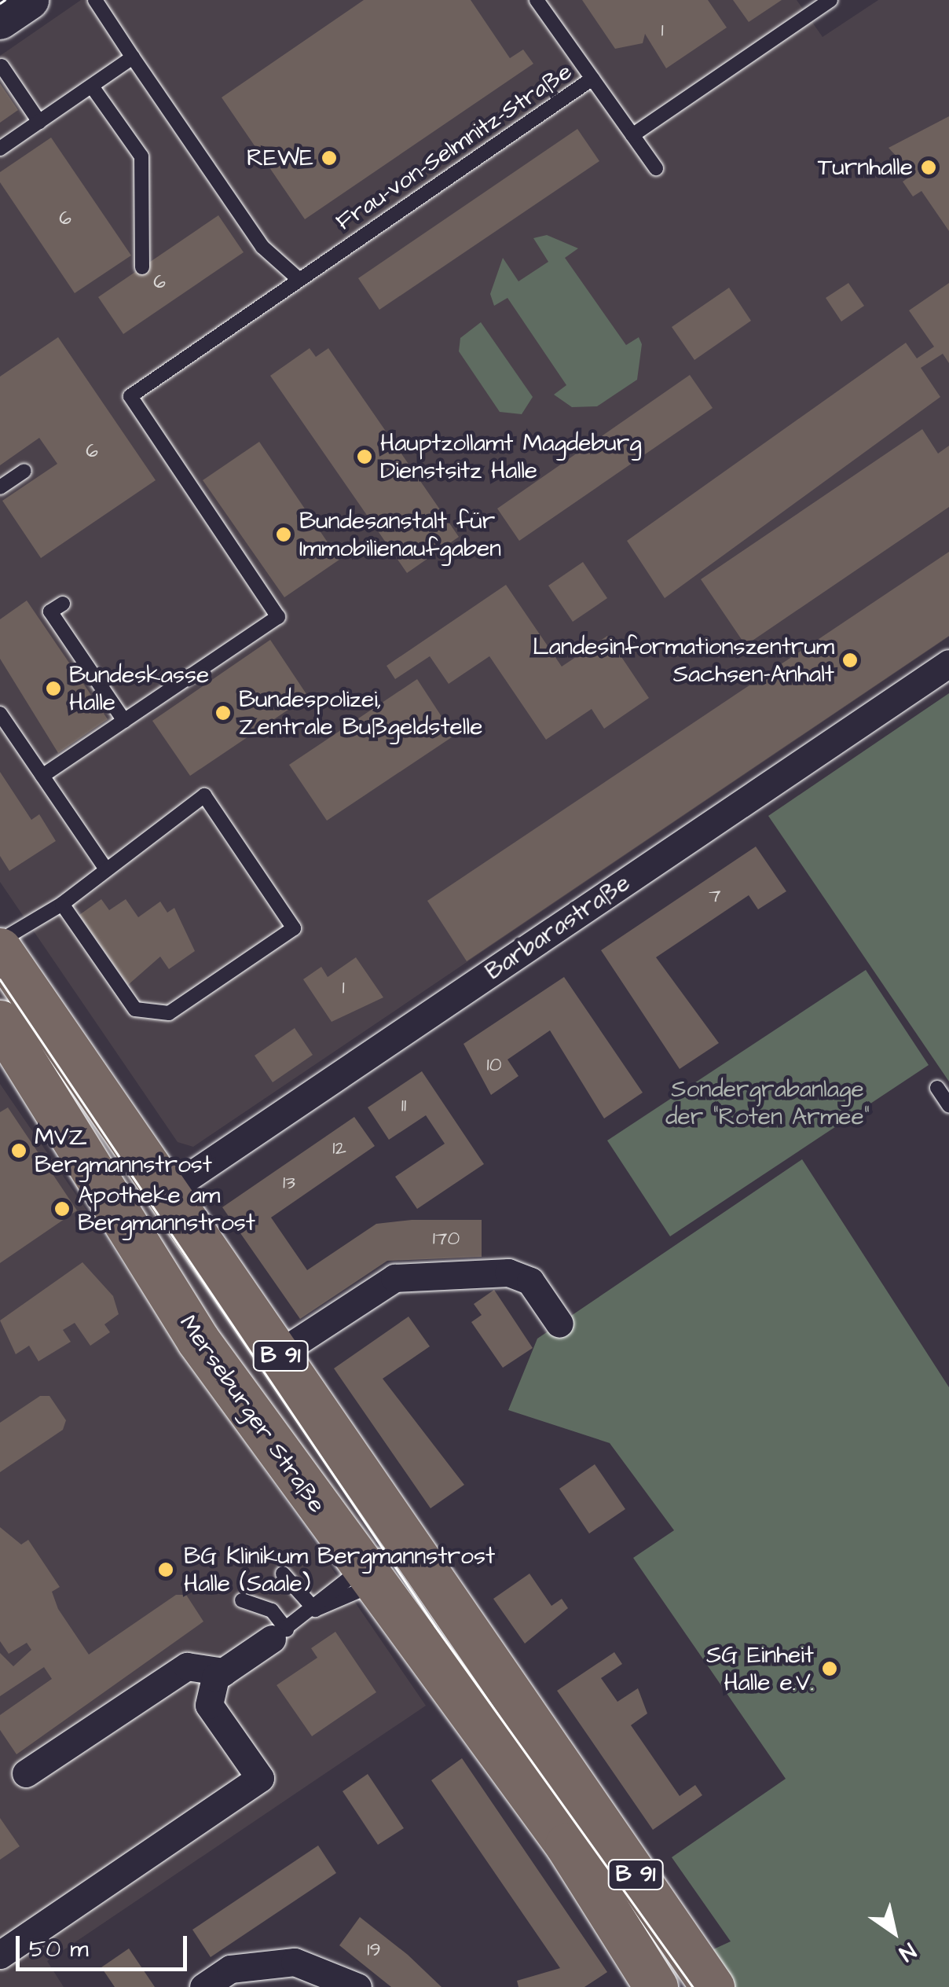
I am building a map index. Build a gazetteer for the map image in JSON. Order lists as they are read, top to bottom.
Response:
{
  "streets": {
    "main road": ["B 91", "Merseburger Straße"],
    "street": ["Barbarastraße"],
    "lane": ["Frau-von-Selmnitz-Straße"]
  },
  "crossings": [
    ["Barbarastraße", "B 91"]
  ],
  "parks": ["Sondergrabanlage der \"Roten Armee\""],
  "places": [
    "REWE",
    "Turnhalle",
    "Hauptzollamt Magdeburg Dienstsitz Halle",
    "Bundesanstalt für Immobilienaufgaben",
    "Landesinformationszentrum Sachsen-Anhalt",
    "Bundeskasse Halle",
    "Bundespolizei, Zentrale Bußgeldstelle",
    "MVZ Bergmannstrost",
    "Apotheke am Bergmannstrost",
    "BG Klinikum Bergmannstrost Halle (Saale)",
    "SG Einheit Halle e.V."
  ],
  "house_numbers": [
    "1",
    "6",
    "6",
    "6",
    "7",
    "1",
    "10",
    "11",
    "12",
    "13",
    "170",
    "19"
  ],
  "scale_bar": "50 m",
  "north": "bottom right"
}
